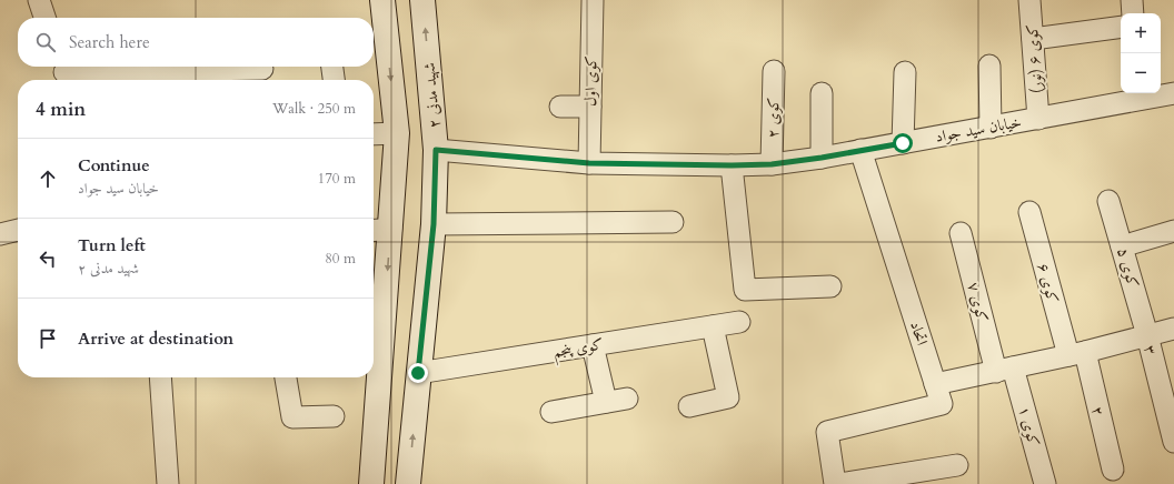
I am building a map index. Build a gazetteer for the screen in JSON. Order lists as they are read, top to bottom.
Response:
{
  "streets": {
    "main road": ["شهید مدنی ۲"],
    "street": [
      "کوی ۶ (نور)",
      "کوی اول",
      "کوی ۲",
      "خیابان سید جواد",
      "کوی ۵",
      "کوی ۶",
      "کوی ۷",
      "اتحاد",
      "کوی پنجم",
      "۳",
      "۲",
      "کوی ۱"
    ]
  },
  "crossings": [
    ["کوی ۶ (نور)", "خیابان سید جواد"],
    ["کوی اول", "خیابان سید جواد"],
    ["شهید مدنی ۲", "خیابان سید جواد"],
    ["شهید مدنی ۲", "کوی پنجم"],
    ["کوی ۲", "خیابان سید جواد"],
    ["خیابان سید جواد", "اتحاد"],
    ["کوی ۵", "۳"],
    ["کوی ۶", "۲"],
    ["کوی ۷", "کوی ۱"]
  ],
  "page": {
    "map_buttons": ["+", "−"],
    "search": "Search here",
    "heading": ["4 min", "Walk · 250 m"],
    "list": [
      ["Continue", "خیابان سید جواد", "170 m"],
      ["Turn left", "شهید مدنی ۲", "80 m"],
      "Arrive at destination"
    ]
  }
}
